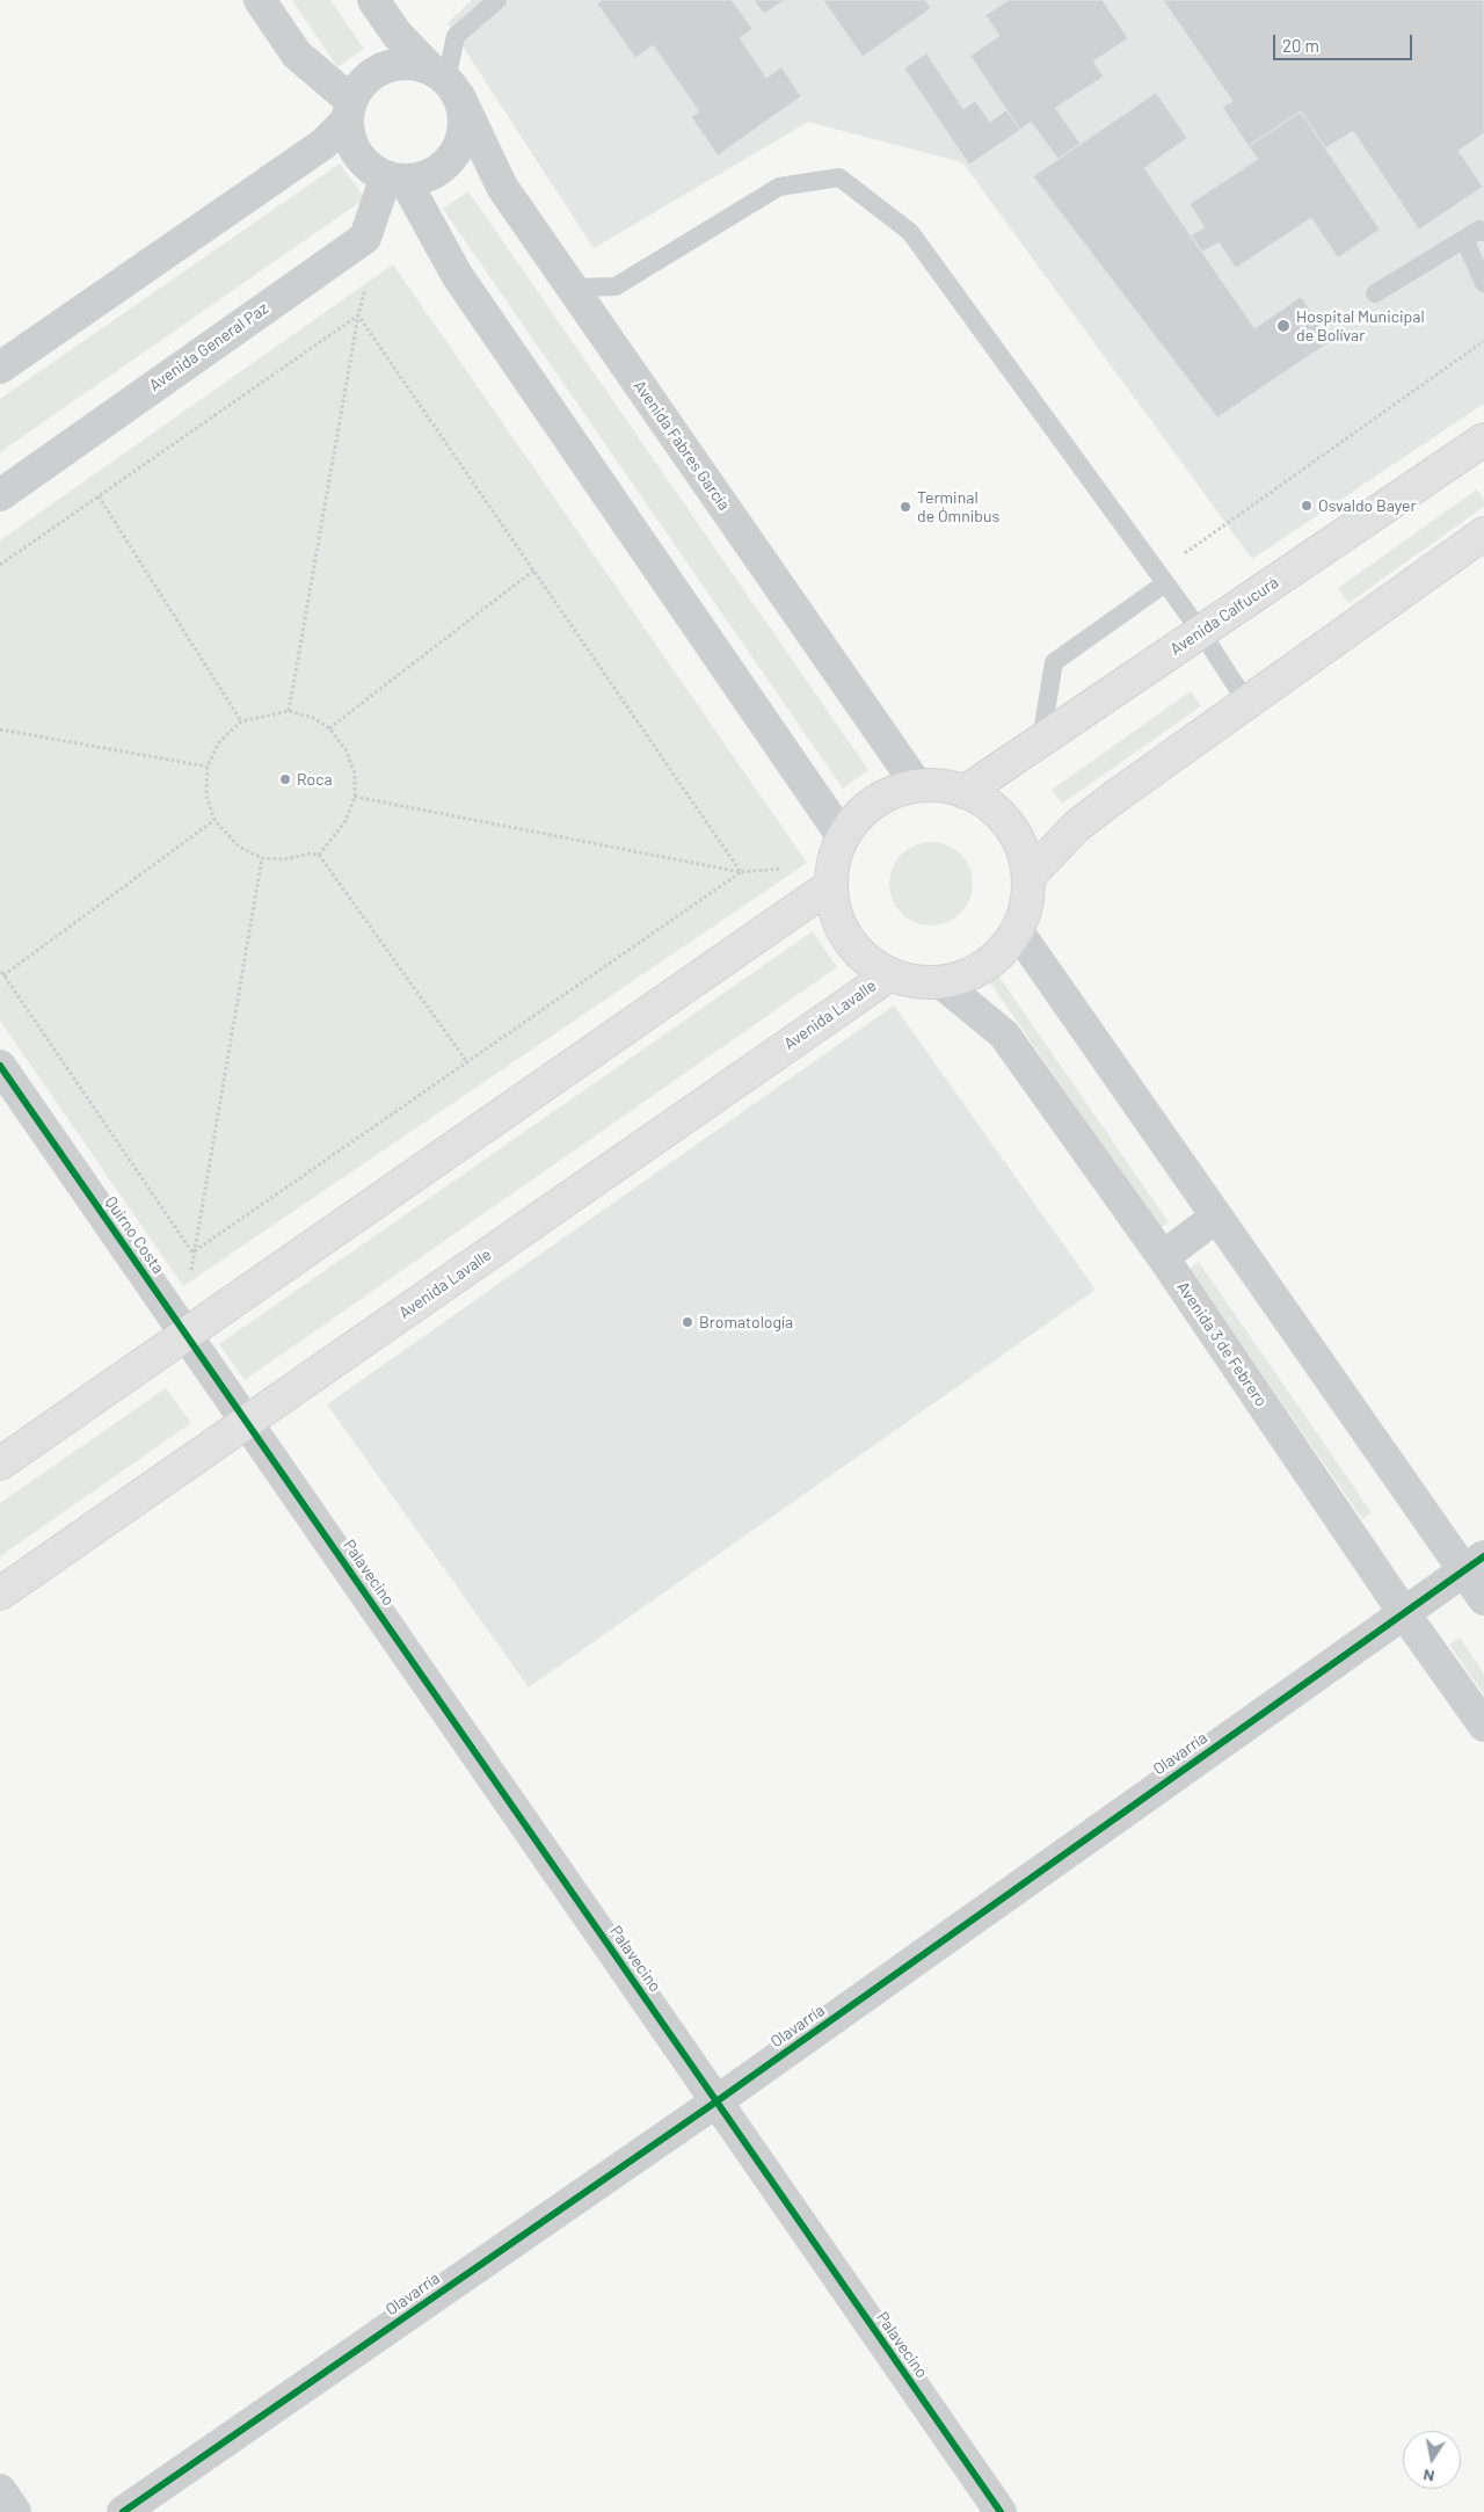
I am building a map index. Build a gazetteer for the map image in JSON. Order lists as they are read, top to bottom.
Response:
{
  "streets": {
    "main road": ["Avenida Calfucurá", "Avenida Lavalle"],
    "street": [
      "Avenida General Paz",
      "Avenida Fabres García",
      "Quirno Costa",
      "Avenida 3 de Febrero",
      "Palavecino",
      "Olavarría"
    ]
  },
  "crossings": [
    ["Avenida Fabres García", "Avenida Calfucurá"],
    ["Avenida Fabres García", "Avenida Lavalle"],
    ["Avenida Fabres García", "Avenida 3 de Febrero"],
    ["Avenida Calfucurá", "Avenida Lavalle"],
    ["Avenida Calfucurá", "Avenida 3 de Febrero"],
    ["Avenida Lavalle", "Quirno Costa"],
    ["Avenida Lavalle", "Avenida 3 de Febrero"],
    ["Avenida Lavalle", "Palavecino"],
    ["Quirno Costa", "Palavecino"],
    ["Avenida 3 de Febrero", "Olavarría"],
    ["Palavecino", "Olavarría"]
  ],
  "places": [
    "Hospital Municipal de Bolívar",
    "Osvaldo Bayer",
    "Terminal de Ómnibus",
    "Roca",
    "Bromatología"
  ],
  "scale_bar": "20 m",
  "north": "bottom"
}
